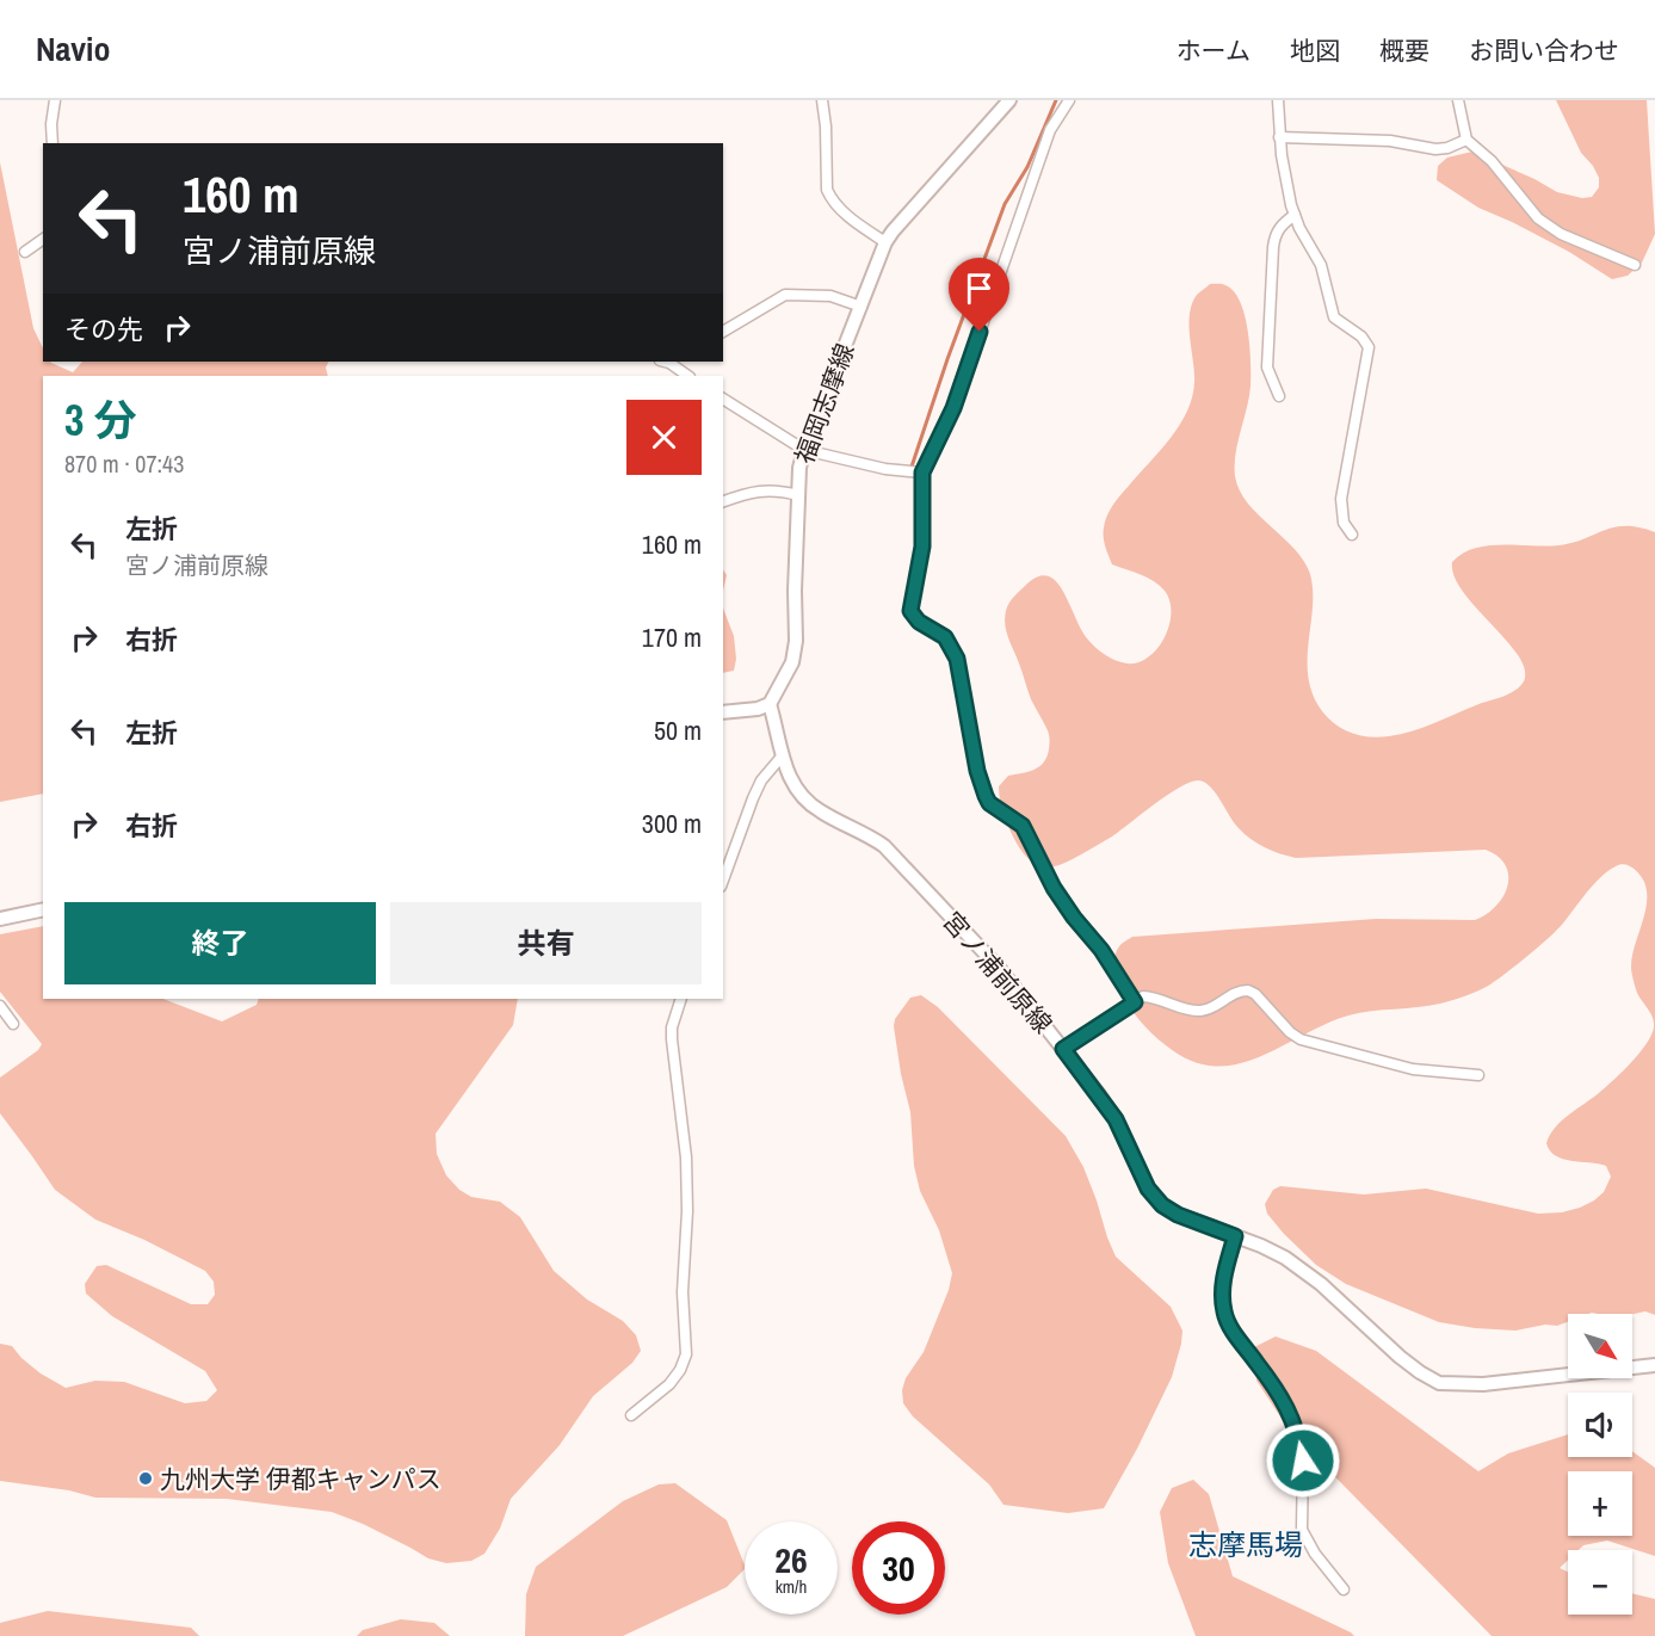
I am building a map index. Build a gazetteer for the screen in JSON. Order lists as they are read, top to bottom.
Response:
{
  "streets": {
    "main road": ["福岡志摩線", "宮ノ浦前原線"]
  },
  "crossings": [
    ["福岡志摩線", "宮ノ浦前原線"]
  ],
  "districts": ["志摩馬場"],
  "places": ["九州大学 伊都キャンパス"],
  "north": "bottom right",
  "page": {
    "header": "Navio",
    "nav": [
      "ホーム",
      "地図",
      "概要",
      "お問い合わせ"
    ],
    "turn": ["160 m", "宮ノ浦前原線"],
    "then": "その先",
    "heading": ["3 分", "870 m · 07:43"],
    "list": [
      {
        "name": "左折",
        "note": "宮ノ浦前原線",
        "value": "160 m"
      },
      {
        "name": "右折",
        "value": "170 m"
      },
      {
        "name": "左折",
        "value": "50 m"
      },
      {
        "name": "右折",
        "value": "300 m"
      }
    ],
    "buttons": ["終了", "共有"],
    "map_buttons": ["+", "−"],
    "speed": "26 km/h",
    "limit": "30"
  }
}
